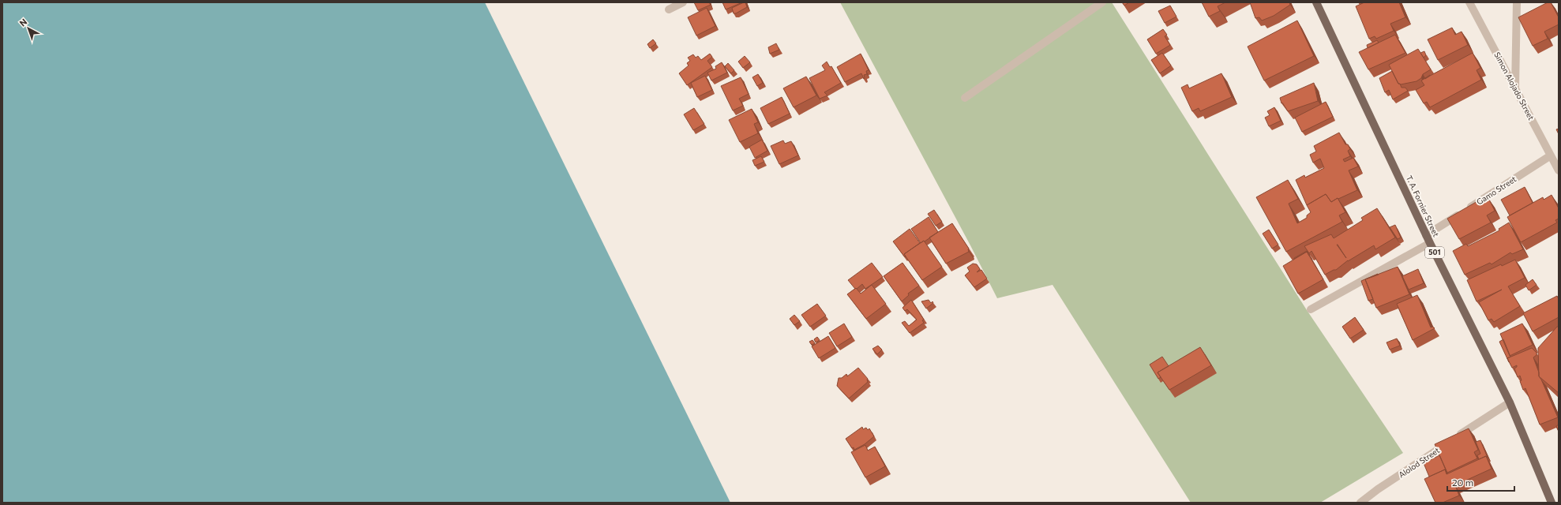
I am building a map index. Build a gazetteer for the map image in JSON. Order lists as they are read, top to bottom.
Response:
{
  "streets": {
    "main road": ["T. A. Fornier Street", "501"],
    "street": ["Simon Alojado Street", "Gamo Street", "Alolod Street"]
  },
  "crossings": [
    ["Simon Alojado Street", "Gamo Street"],
    ["Gamo Street", "T. A. Fornier Street"],
    ["T. A. Fornier Street", "Alolod Street"]
  ],
  "scale_bar": "20 m",
  "north": "top left"
}
